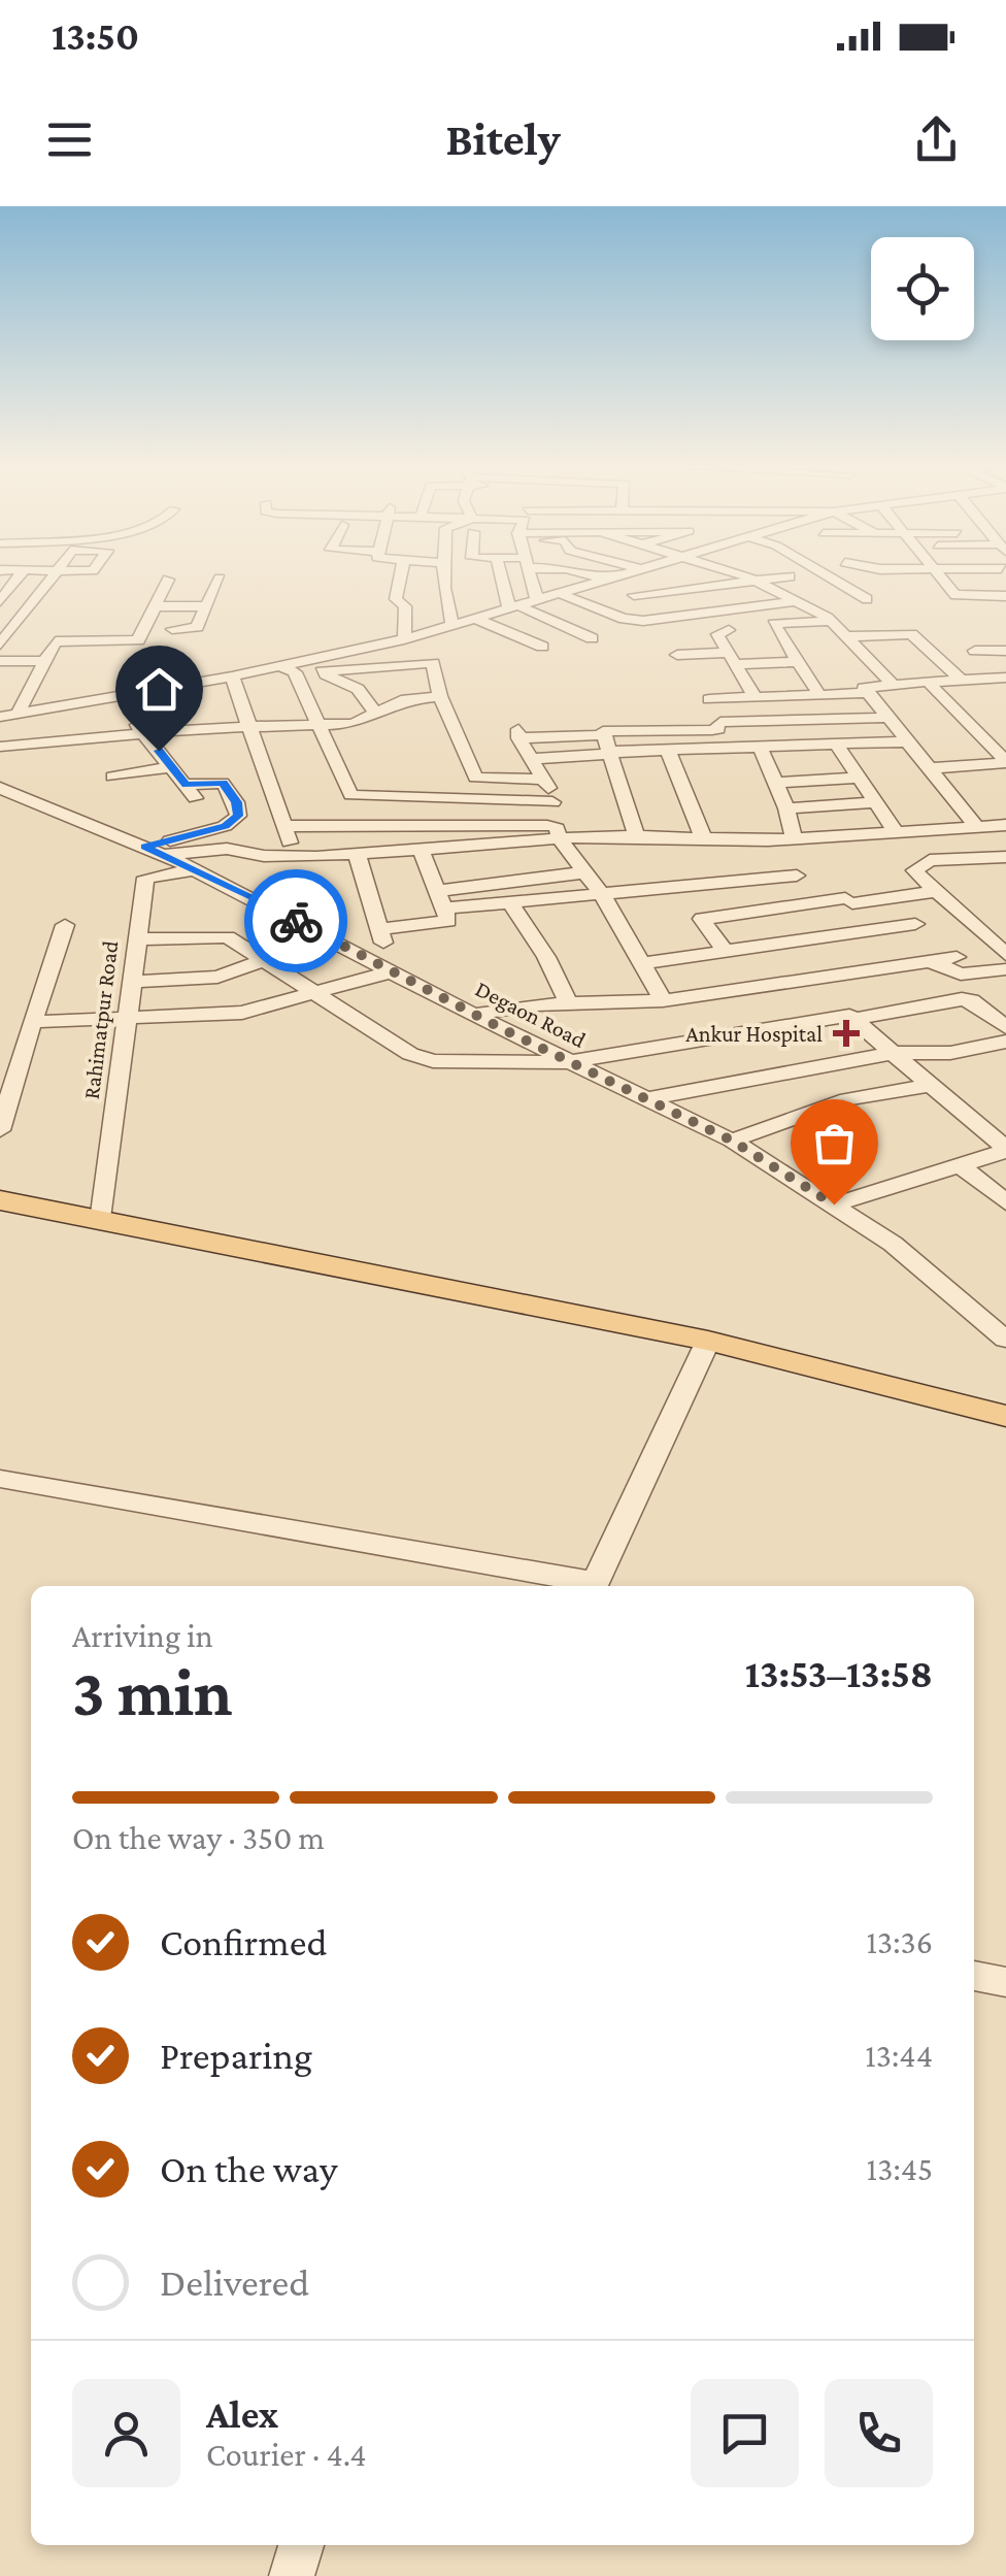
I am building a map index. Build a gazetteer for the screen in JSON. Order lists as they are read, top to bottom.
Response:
{
  "streets": {
    "street": ["Degaon Road", "Rahimatpur Road"]
  },
  "crossings": [
    ["Degaon Road", "Rahimatpur Road"]
  ],
  "places": {
    "health": ["Ankur Hospital"]
  },
  "page": {
    "status": "13:50",
    "header": "Bitely",
    "heading": ["3 min", "Arriving in", "13:53–13:58"],
    "panel": ["Alex", "Courier · 4.4"],
    "bar": "On the way · 350 m",
    "list": [
      ["Confirmed", "13:36"],
      ["Preparing", "13:44"],
      ["On the way", "13:45"],
      "Delivered"
    ]
  }
}
